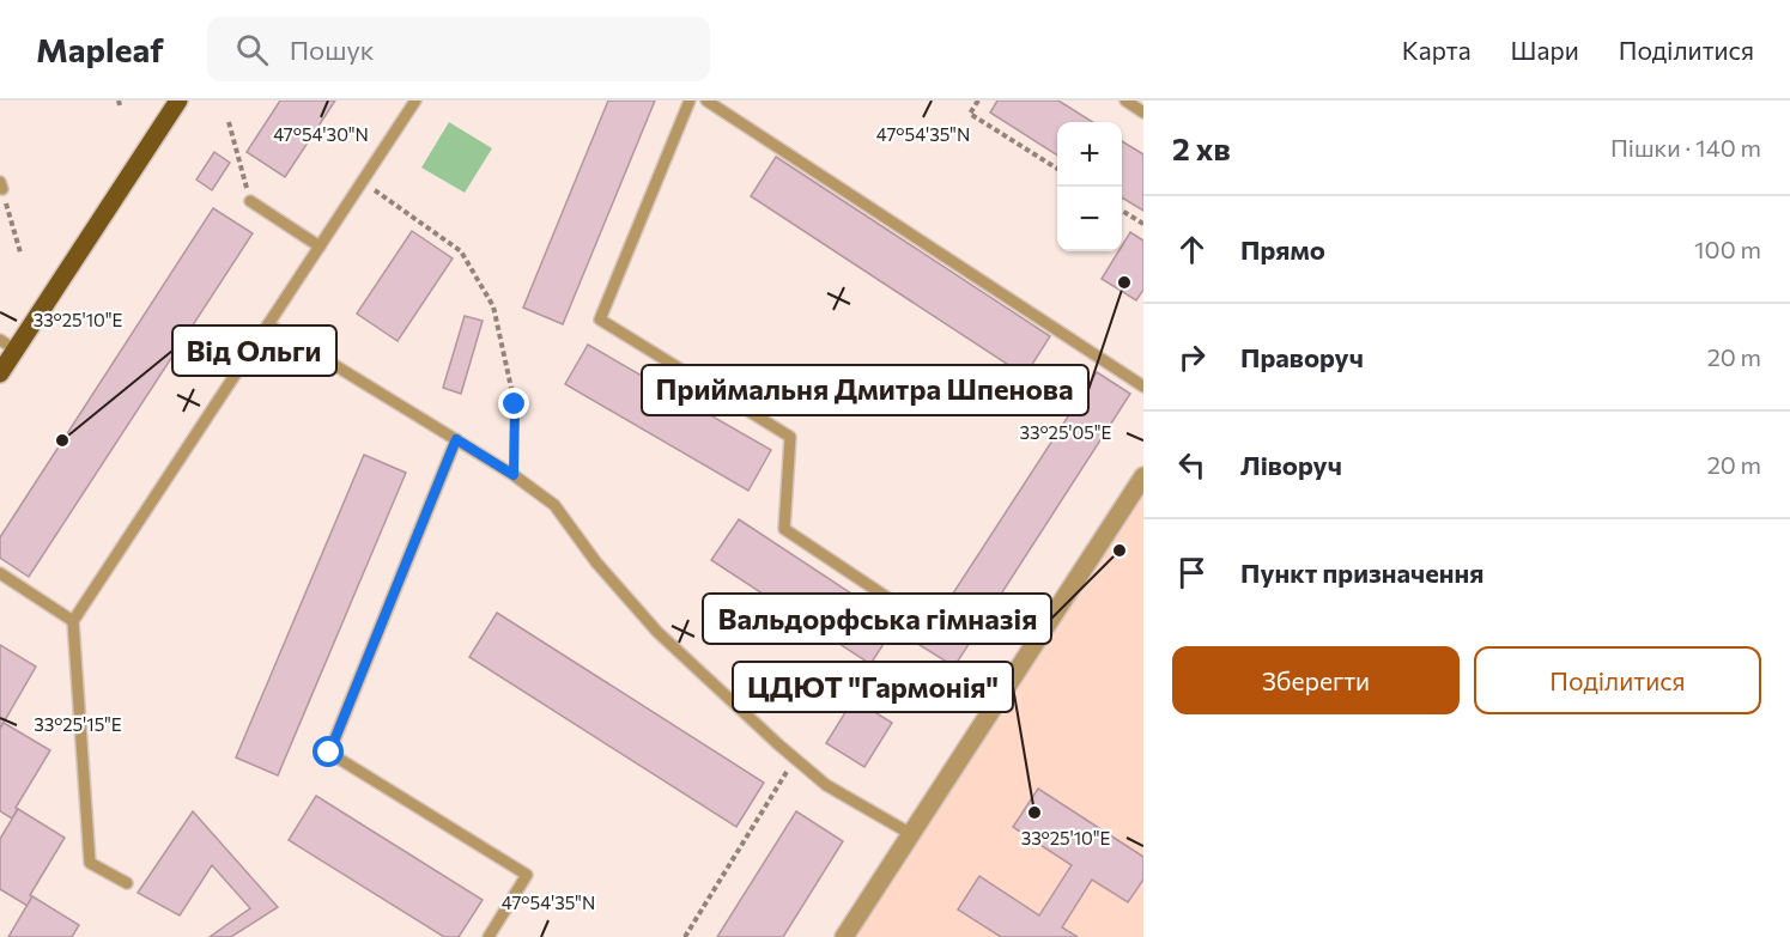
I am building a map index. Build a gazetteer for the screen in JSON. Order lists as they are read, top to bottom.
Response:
{
  "places": [
    "Приймальня Дмитра Шпенова",
    "Від Ольги",
    "Вальдорфська гімназія",
    "ЦДЮТ \"Гармонія\""
  ],
  "page": {
    "header": "Mapleaf",
    "search": "Пошук",
    "nav": ["Карта", "Шари", "Поділитися"],
    "heading": ["2 хв", "Пішки · 140 m"],
    "map_buttons": ["+", "−"],
    "list": [
      ["Прямо", "100 m"],
      ["Праворуч", "20 m"],
      ["Ліворуч", "20 m"],
      "Пункт призначення"
    ],
    "buttons": ["Зберегти", "Поділитися"]
  },
  "coordinates": [
    "47°54'30\"N",
    "47°54'35\"N",
    "33°25'10\"E",
    "33°25'05\"E",
    "33°25'15\"E"
  ]
}
